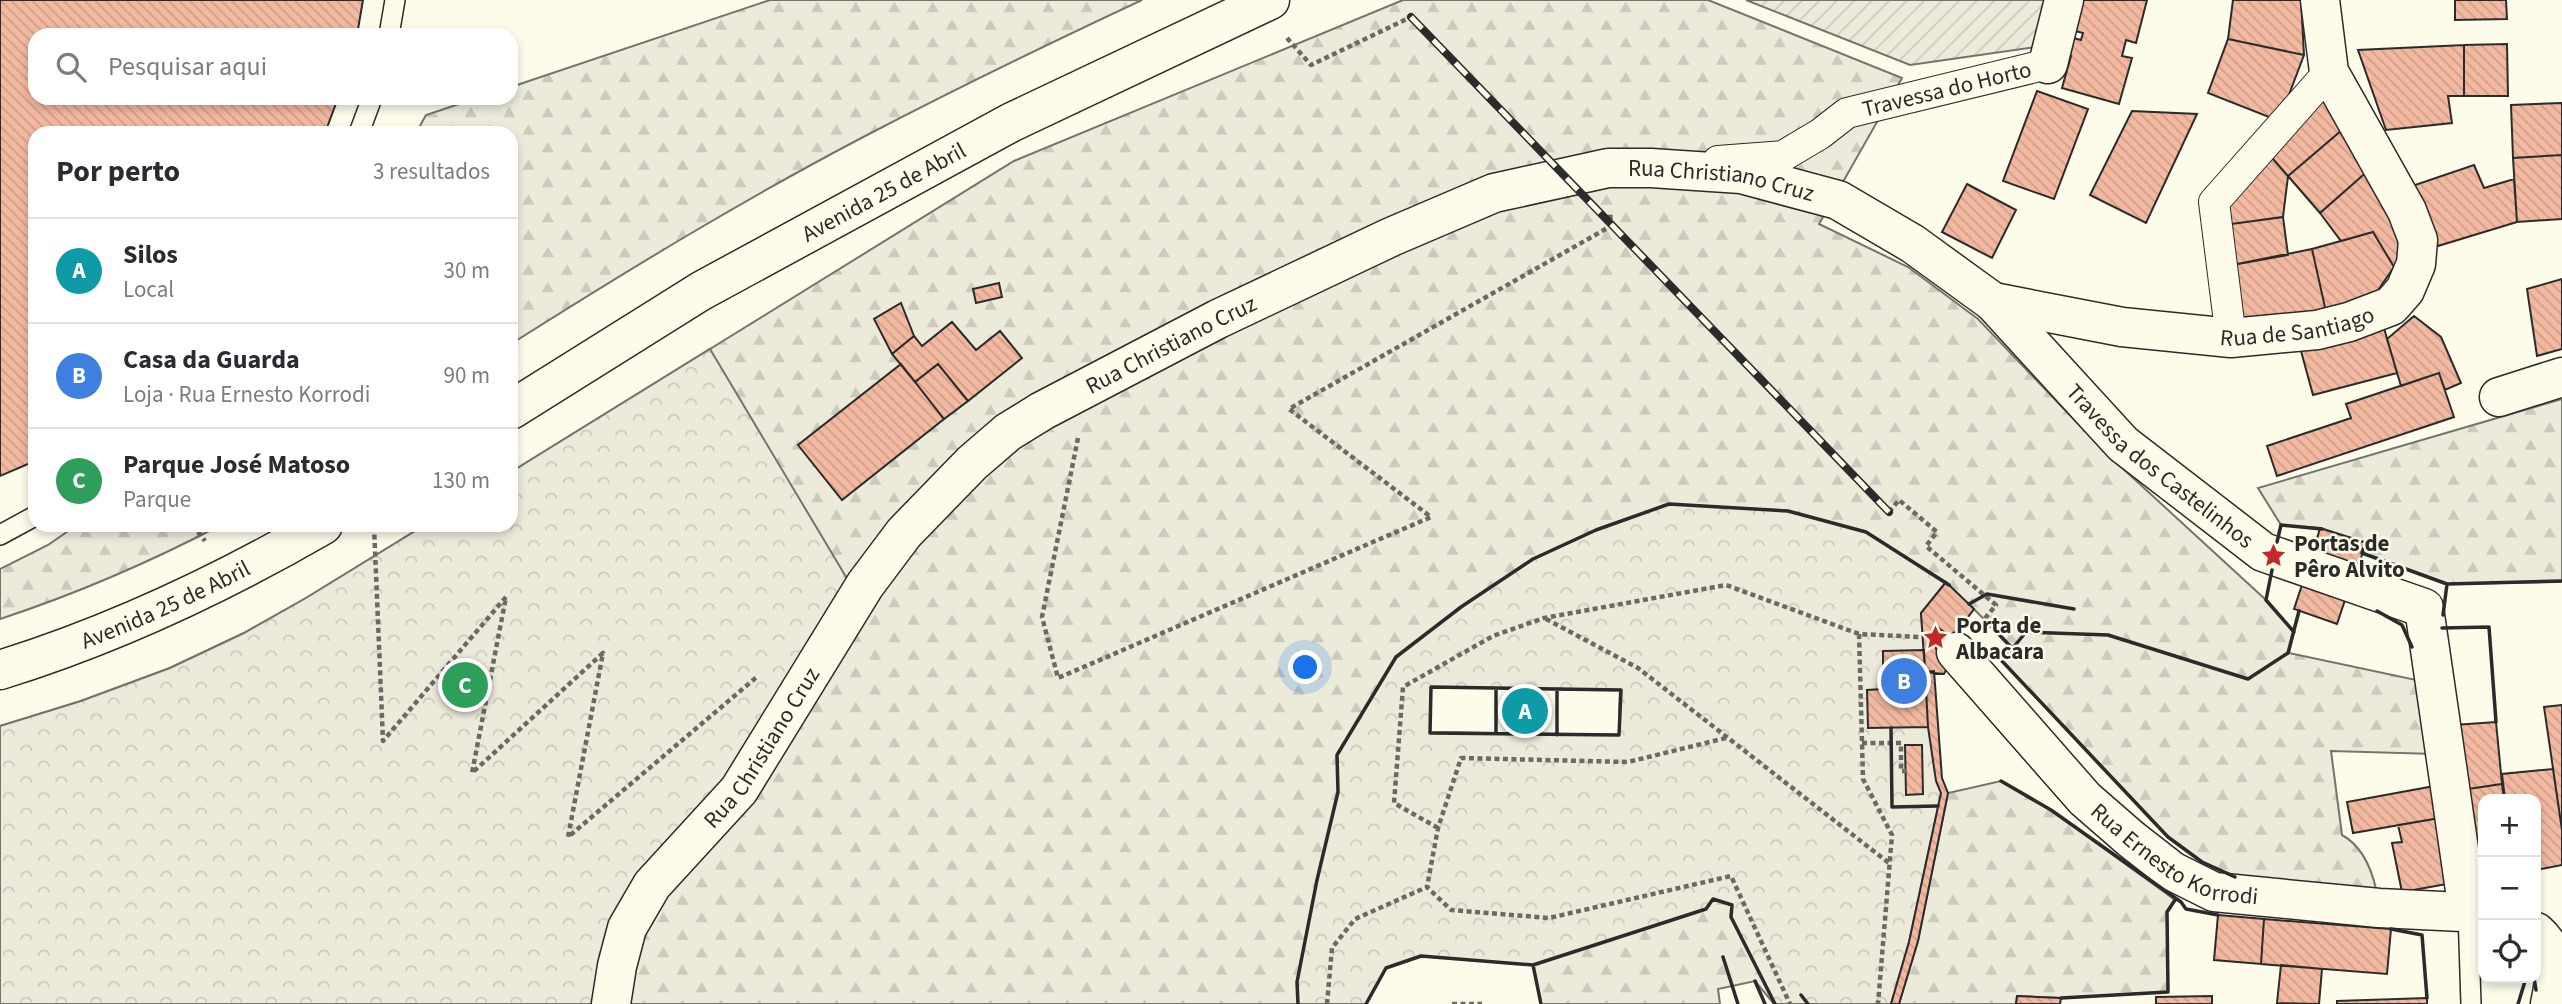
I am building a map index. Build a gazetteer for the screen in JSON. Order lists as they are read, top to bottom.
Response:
{
  "streets": {
    "street": [
      "Travessa do Horto",
      "Rua Christiano Cruz",
      "Avenida 25 de Abril",
      "Rua de Santiago",
      "Travessa dos Castelinhos",
      "Rua Ernesto Korrodi"
    ]
  },
  "crossings": [
    ["Travessa do Horto", "Rua Christiano Cruz"],
    ["Rua Christiano Cruz", "Rua de Santiago"],
    ["Rua Christiano Cruz", "Travessa dos Castelinhos"],
    ["Rua de Santiago", "Travessa dos Castelinhos"],
    ["Travessa dos Castelinhos", "Rua Ernesto Korrodi"]
  ],
  "places": {
    "place": ["Portas de Pêro Alvito", "Porta de Albacara"]
  },
  "page": {
    "search": "Pesquisar aqui",
    "heading": ["Por perto", "3 resultados"],
    "list": [
      {
        "mark": "A",
        "name": "Silos",
        "note": "Local",
        "value": "30 m"
      },
      {
        "mark": "B",
        "name": "Casa da Guarda",
        "note": "Loja · Rua Ernesto Korrodi",
        "value": "90 m"
      },
      {
        "mark": "C",
        "name": "Parque José Matoso",
        "note": "Parque",
        "value": "130 m"
      }
    ],
    "pins": ["B", "C", "A"],
    "map_buttons": ["+", "−"]
  }
}
